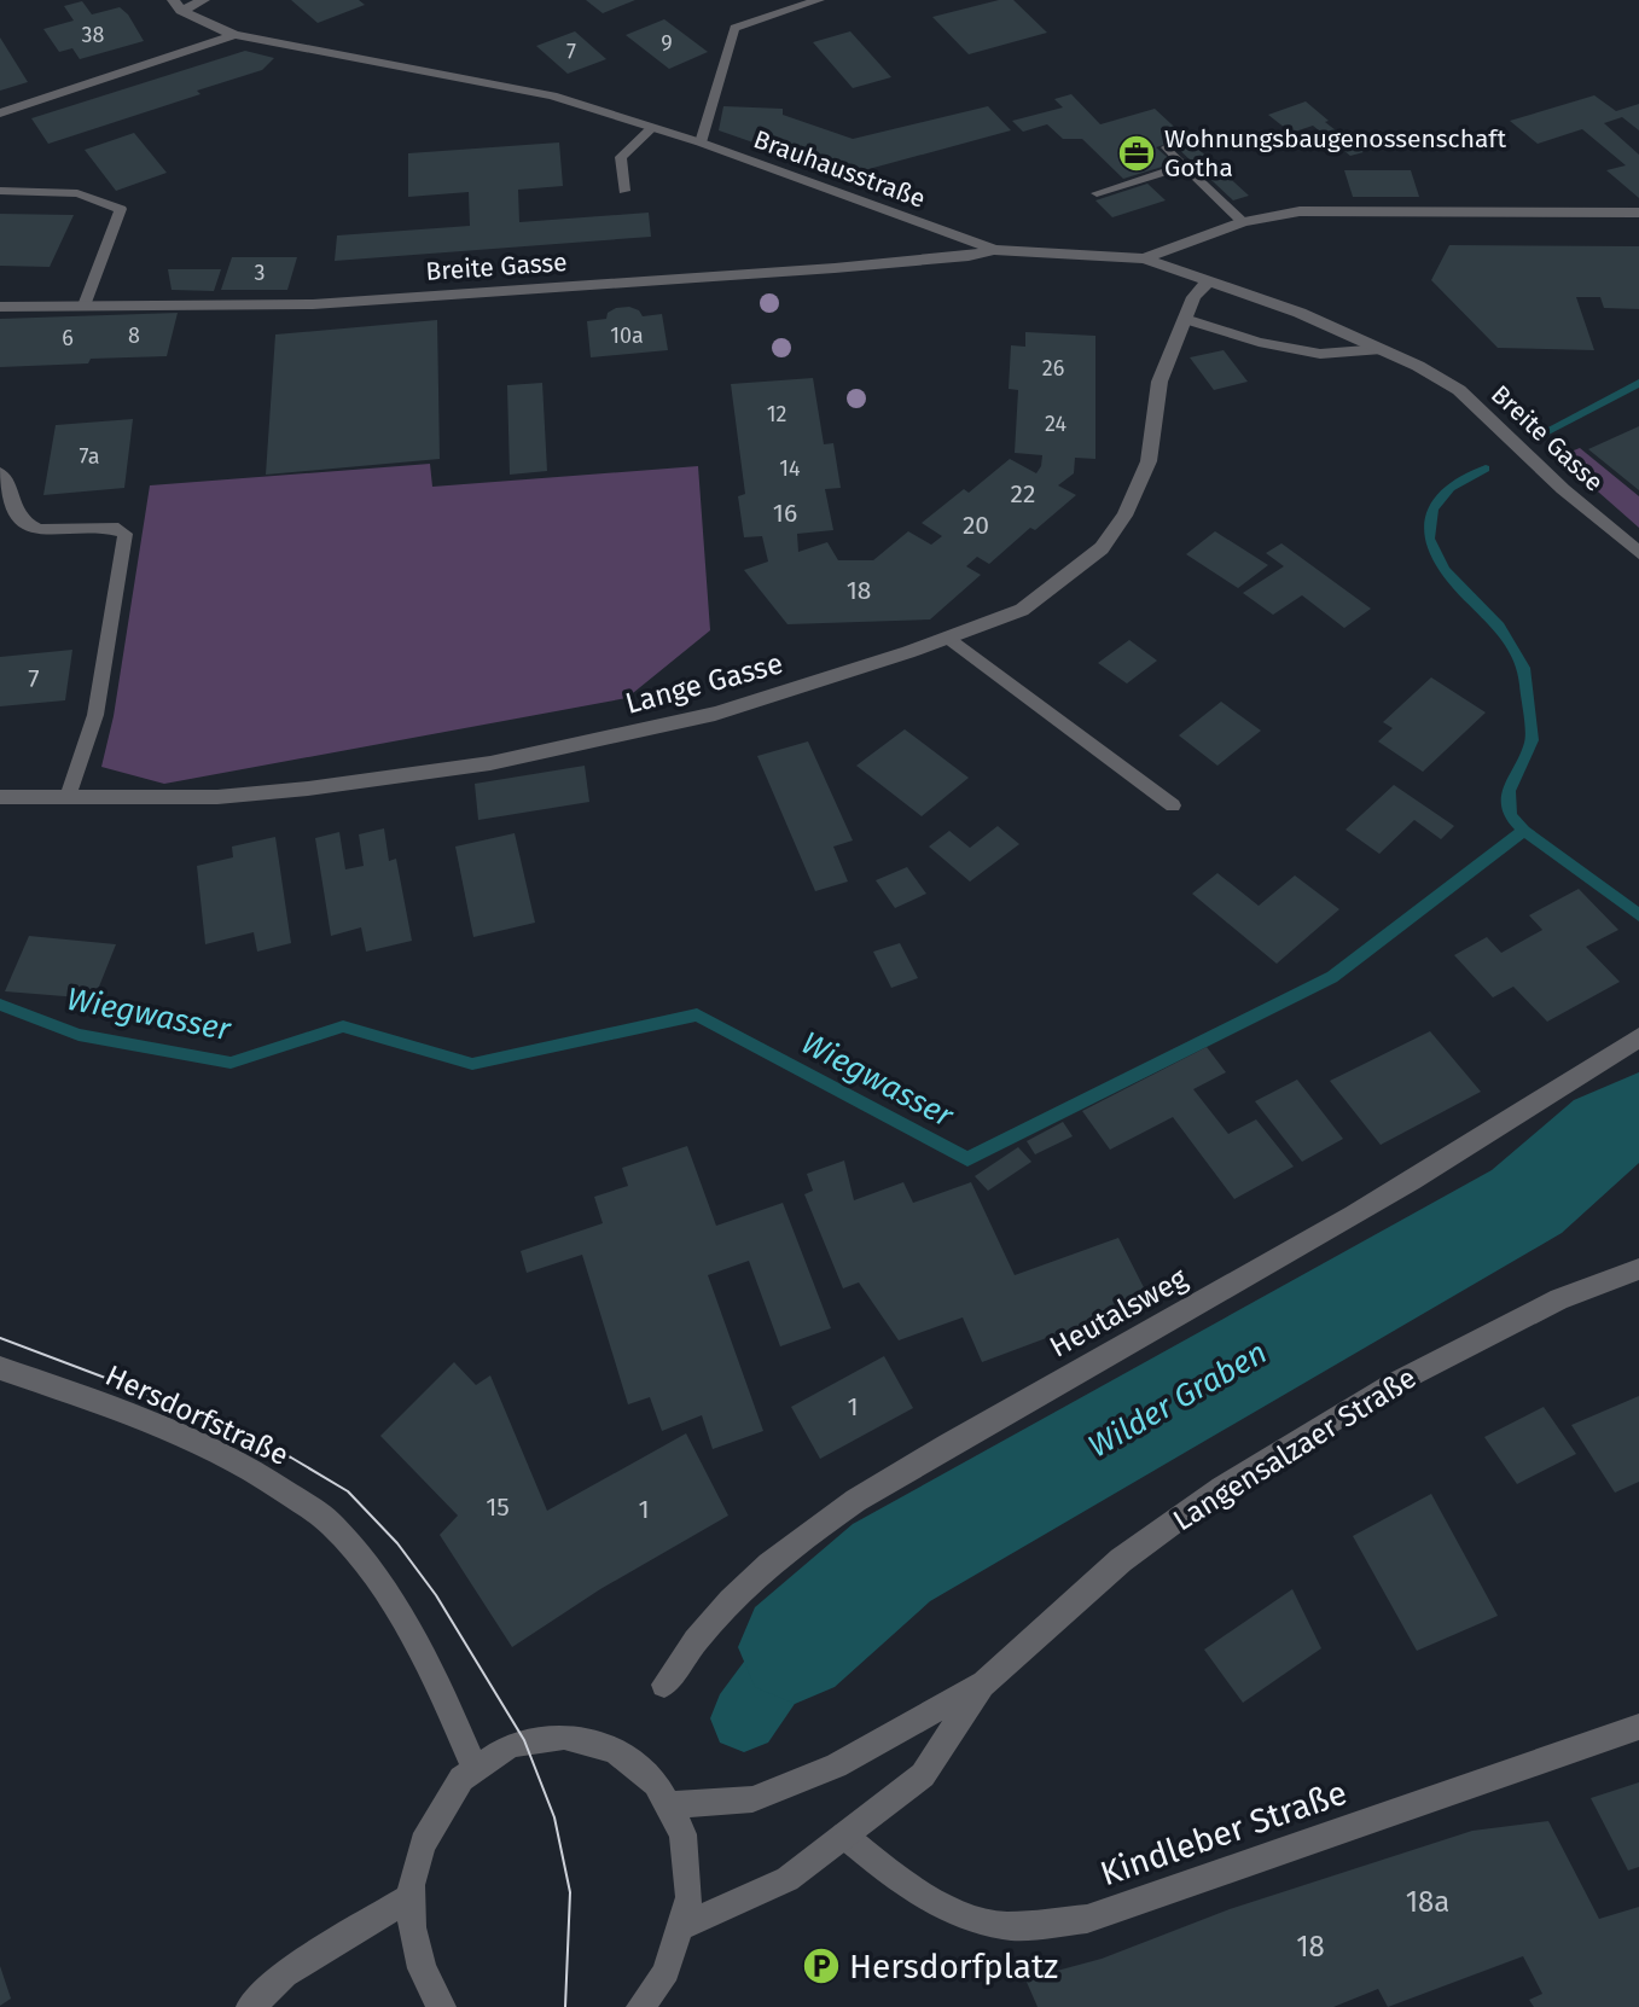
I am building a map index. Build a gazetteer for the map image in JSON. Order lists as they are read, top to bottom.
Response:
{
  "streets": {
    "street": [
      "Brauhausstraße",
      "Breite Gasse",
      "Lange Gasse",
      "Heutalsweg",
      "Hersdorfstraße",
      "Langensalzaer Straße",
      "Kindleber Straße"
    ]
  },
  "crossings": [
    ["Brauhausstraße", "Breite Gasse"],
    ["Brauhausstraße", "Lange Gasse"],
    ["Langensalzaer Straße", "Kindleber Straße"]
  ],
  "water": ["Wiegwasser", "Wilder Graben"],
  "places": {
    "office": ["Wohnungsbaugenossenschaft Gotha"],
    "parking": ["Hersdorfplatz"]
  },
  "house_numbers": [
    "38",
    "9",
    "7",
    "3",
    "8",
    "10a",
    "6",
    "26",
    "12",
    "24",
    "7a",
    "14",
    "22",
    "16",
    "20",
    "18",
    "7",
    "1",
    "15",
    "1",
    "18a",
    "18"
  ]
}
